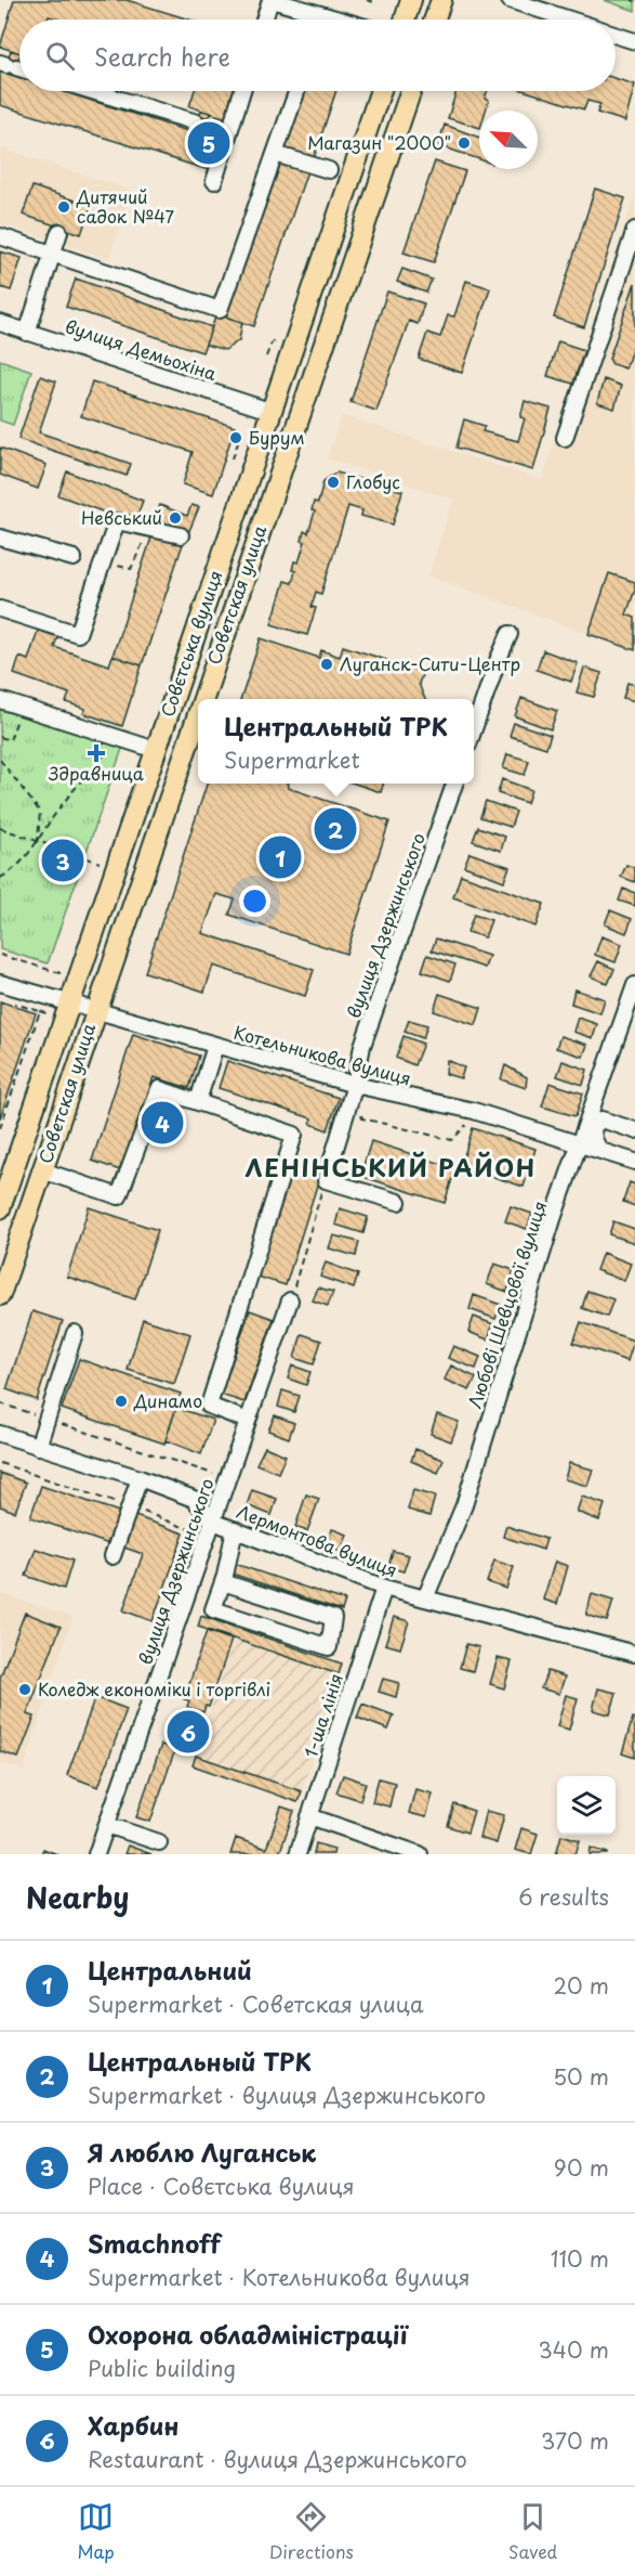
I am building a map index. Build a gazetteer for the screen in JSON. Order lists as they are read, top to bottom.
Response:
{
  "streets": {
    "main road": ["Советская улица", "Совєтська вулиця"],
    "street": [
      "вулиця Демьохіна",
      "вулиця Дзержинського",
      "Котельникова вулиця",
      "Любові Шевцової вулиця",
      "Лермонтова вулиця",
      "1-ша лінія"
    ]
  },
  "crossings": [
    ["вулиця Демьохіна", "Совєтська вулиця"],
    ["Советская улица", "Котельникова вулиця"],
    ["Совєтська вулиця", "Котельникова вулиця"],
    ["вулиця Дзержинського", "Котельникова вулиця"],
    ["вулиця Дзержинського", "Лермонтова вулиця"],
    ["Котельникова вулиця", "Любові Шевцової вулиця"],
    ["Любові Шевцової вулиця", "Лермонтова вулиця"],
    ["Лермонтова вулиця", "1-ша лінія"]
  ],
  "districts": ["ЛЕНІНСЬКИЙ РАЙОН"],
  "places": {
    "other": [
      "Магазин \"2000\"",
      "Дитячий садок №47",
      "Бурум",
      "Глобус",
      "Невський",
      "Луганск-Сити-Центр",
      "Динамо",
      "Коледж економіки і торгівлі"
    ],
    "health": ["Здравница"]
  },
  "north": "top left",
  "page": {
    "search": "Search here",
    "pins": [
      "5",
      "2",
      "1",
      "3",
      "4",
      "6"
    ],
    "popup": ["Центральный ТРК", "Supermarket"],
    "heading": ["Nearby", "6 results"],
    "list": [
      {
        "mark": "1",
        "name": "Центральний",
        "note": "Supermarket · Советская улица",
        "value": "20 m"
      },
      {
        "mark": "2",
        "name": "Центральный ТРК",
        "note": "Supermarket · вулиця Дзержинського",
        "value": "50 m"
      },
      {
        "mark": "3",
        "name": "Я люблю Луганськ",
        "note": "Place · Совєтська вулиця",
        "value": "90 m"
      },
      {
        "mark": "4",
        "name": "Smachnoff",
        "note": "Supermarket · Котельникова вулиця",
        "value": "110 m"
      },
      {
        "mark": "5",
        "name": "Охорона обладміністрації",
        "note": "Public building",
        "value": "340 m"
      },
      {
        "mark": "6",
        "name": "Харбин",
        "note": "Restaurant · вулиця Дзержинського",
        "value": "370 m"
      }
    ],
    "nav": ["Map", "Directions", "Saved"]
  }
}
